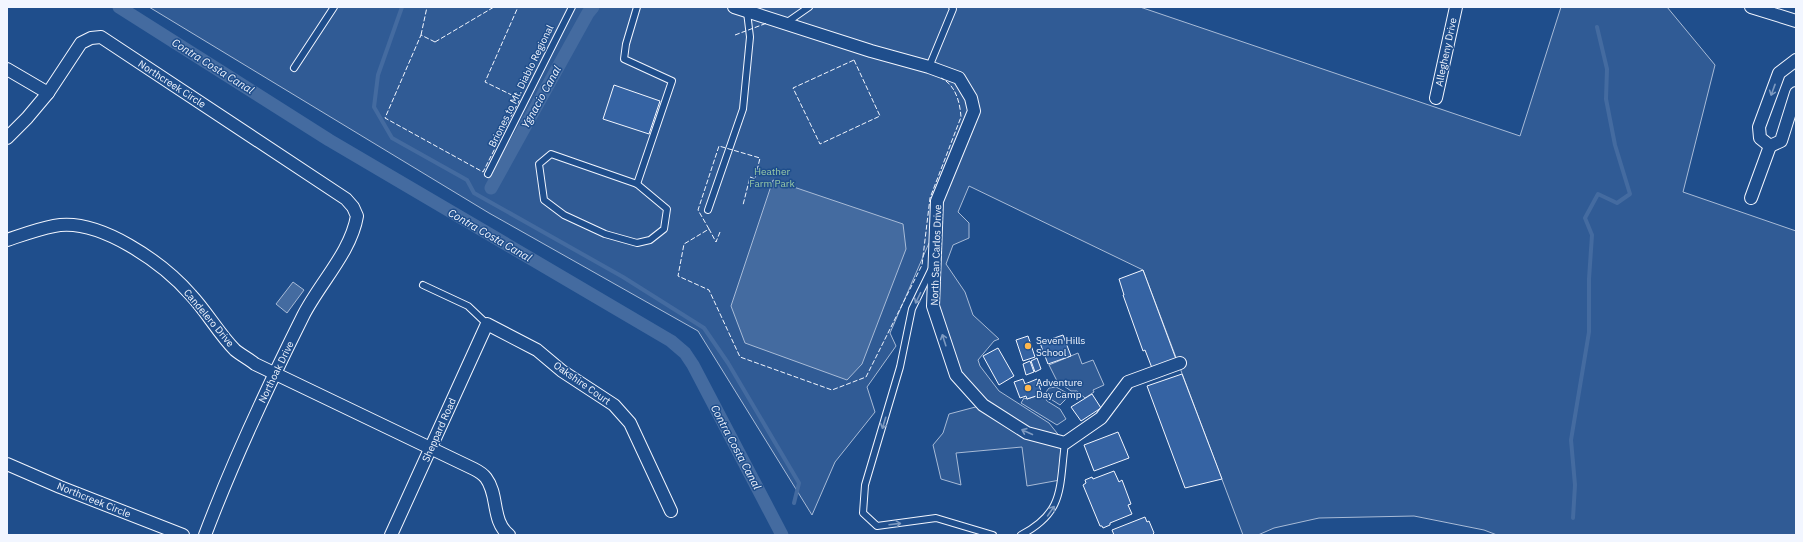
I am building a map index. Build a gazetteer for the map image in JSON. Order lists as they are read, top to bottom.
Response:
{
  "streets": {
    "street": [
      "Allegheny Drive",
      "Northcreek Circle",
      "North San Carlos Drive",
      "Candelero Drive",
      "Northoak Drive",
      "Oakshire Court",
      "Sheppard Road"
    ],
    "lane": ["Briones to Mt. Diablo Regional"]
  },
  "crossings": [
    ["Northcreek Circle", "Northoak Drive"],
    ["Candelero Drive", "Northoak Drive"],
    ["Candelero Drive", "Sheppard Road"],
    ["Oakshire Court", "Sheppard Road"]
  ],
  "water": ["Contra Costa Canal", "Ygnacio Canal"],
  "parks": ["Heather Farm Park"],
  "places": ["Seven Hills School", "Adventure Day Camp"]
}
